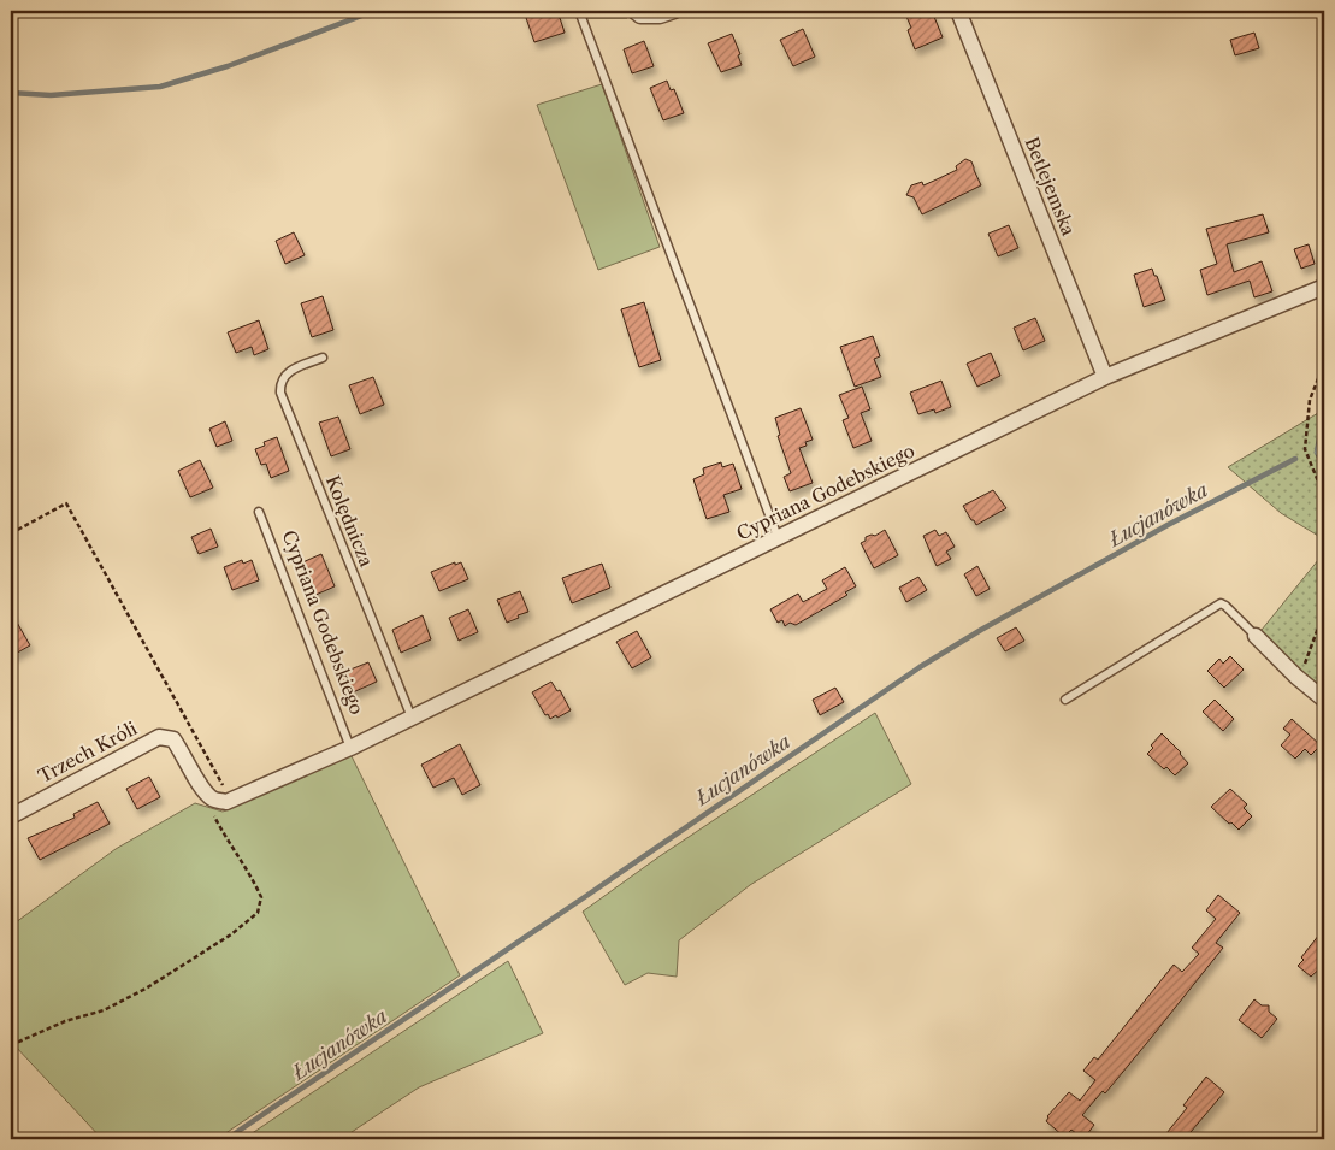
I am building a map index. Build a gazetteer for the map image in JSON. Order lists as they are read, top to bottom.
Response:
{
  "streets": {
    "street": ["Betlejemska", "Cypriana Godebskiego", "Trzech Króli"],
    "lane": ["Kolędnicza"]
  },
  "crossings": [
    ["Betlejemska", "Cypriana Godebskiego"],
    ["Cypriana Godebskiego", "Kolędnicza"],
    ["Cypriana Godebskiego", "Trzech Króli"]
  ],
  "water": ["Łucjanówka"]
}
